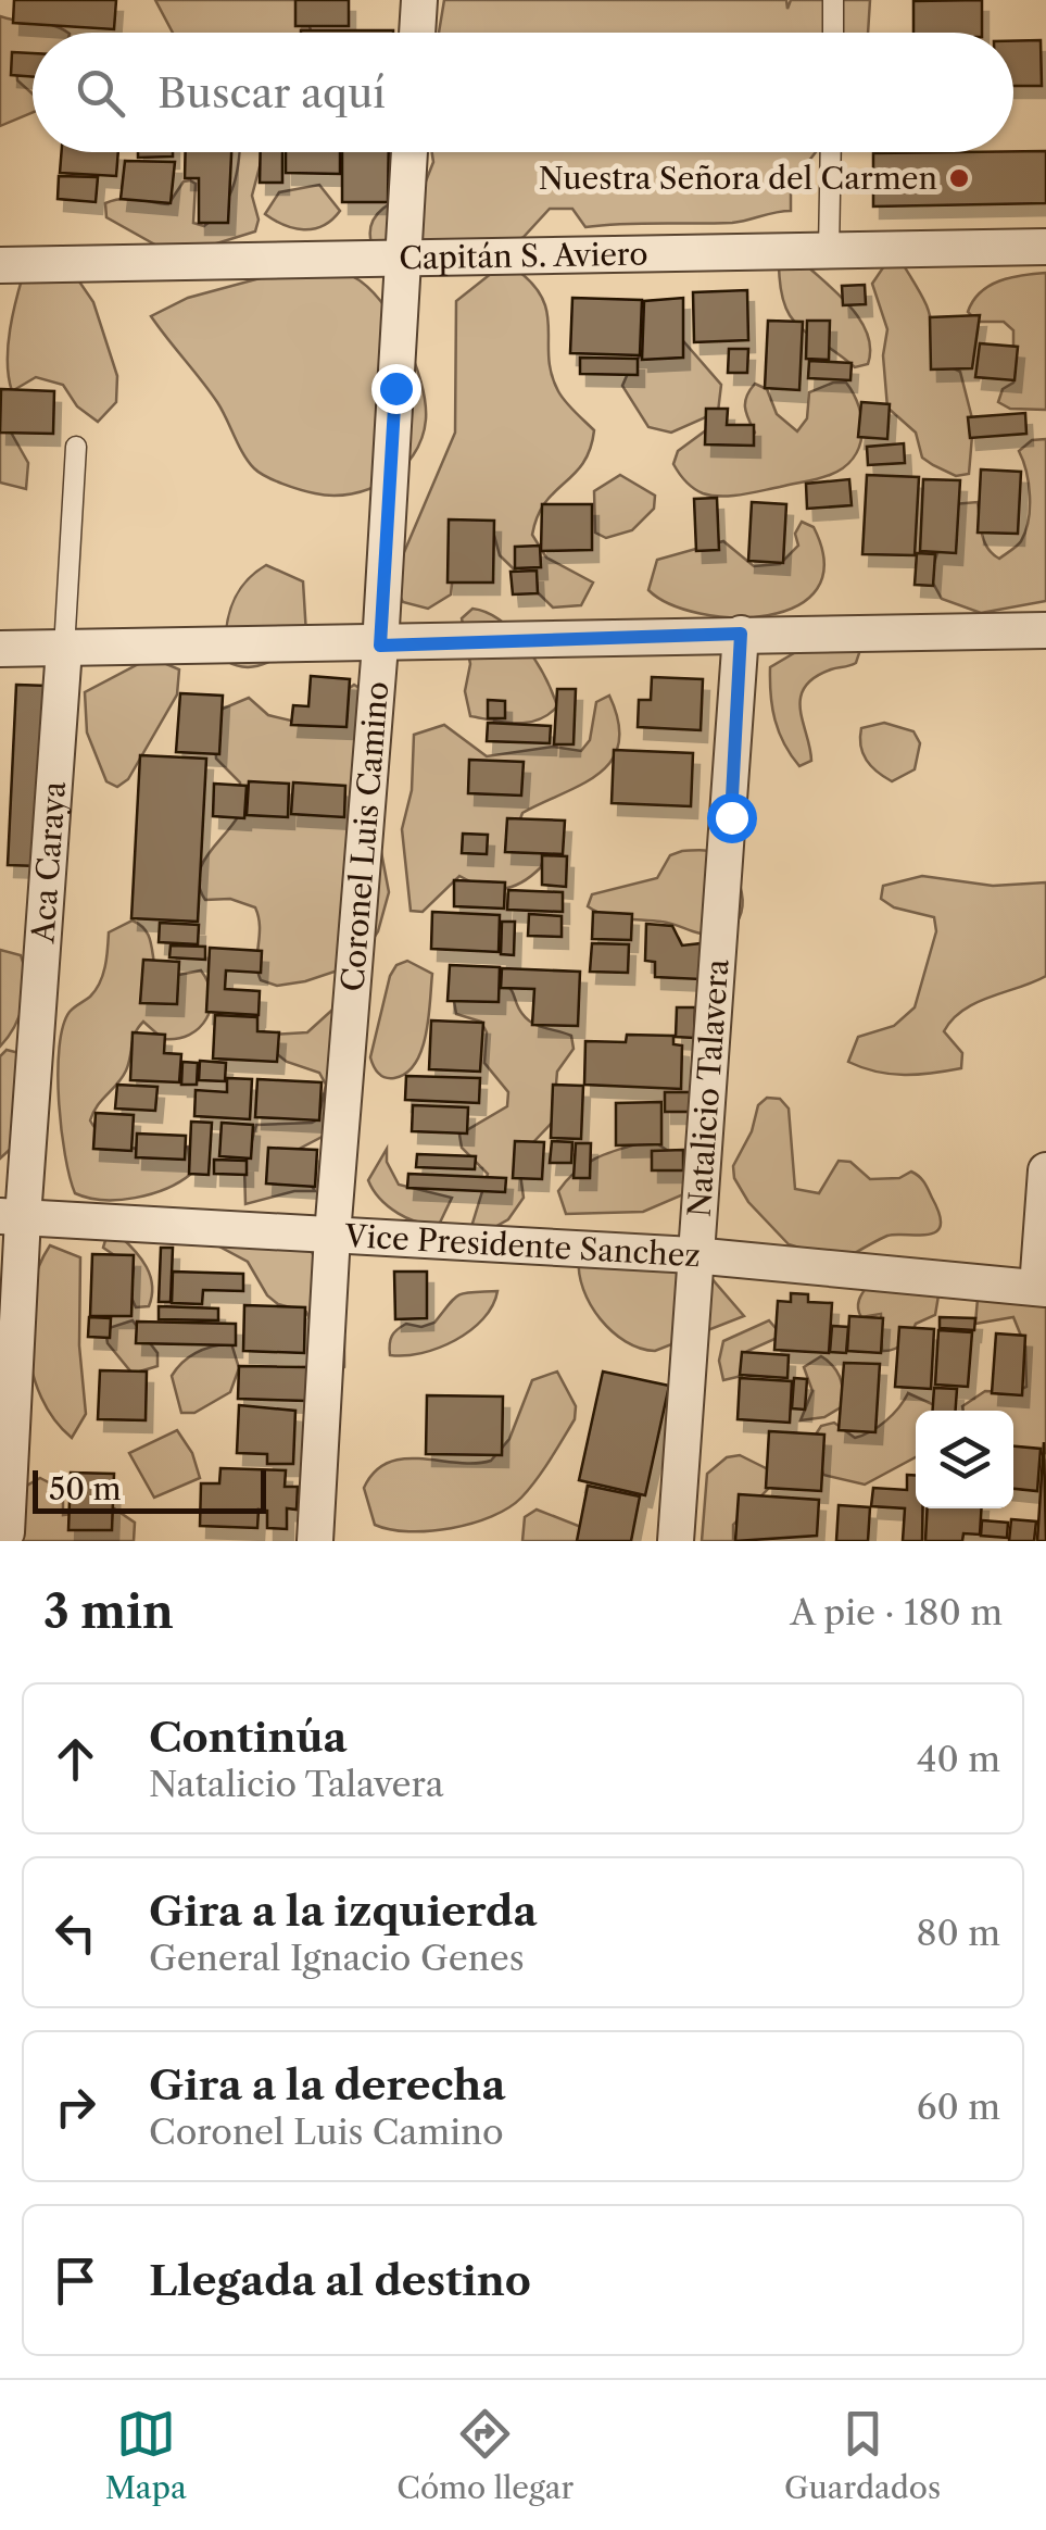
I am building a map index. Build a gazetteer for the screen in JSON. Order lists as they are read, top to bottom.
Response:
{
  "streets": {
    "street": [
      "Capitán S. Aviero",
      "Coronel Luis Camino",
      "Aca Caraya",
      "Natalicio Talavera",
      "Vice Presidente Sanchez"
    ]
  },
  "crossings": [
    ["Capitán S. Aviero", "Coronel Luis Camino"],
    ["Coronel Luis Camino", "Vice Presidente Sanchez"],
    ["Aca Caraya", "Vice Presidente Sanchez"],
    ["Natalicio Talavera", "Vice Presidente Sanchez"]
  ],
  "places": ["Nuestra Señora del Carmen"],
  "scale_bar": "50 m",
  "page": {
    "search": "Buscar aquí",
    "scale": "50 m",
    "heading": ["3 min", "A pie · 180 m"],
    "list": [
      ["Continúa", "Natalicio Talavera", "40 m"],
      ["Gira a la izquierda", "General Ignacio Genes", "80 m"],
      ["Gira a la derecha", "Coronel Luis Camino", "60 m"],
      "Llegada al destino"
    ],
    "nav": ["Mapa", "Cómo llegar", "Guardados"]
  }
}
